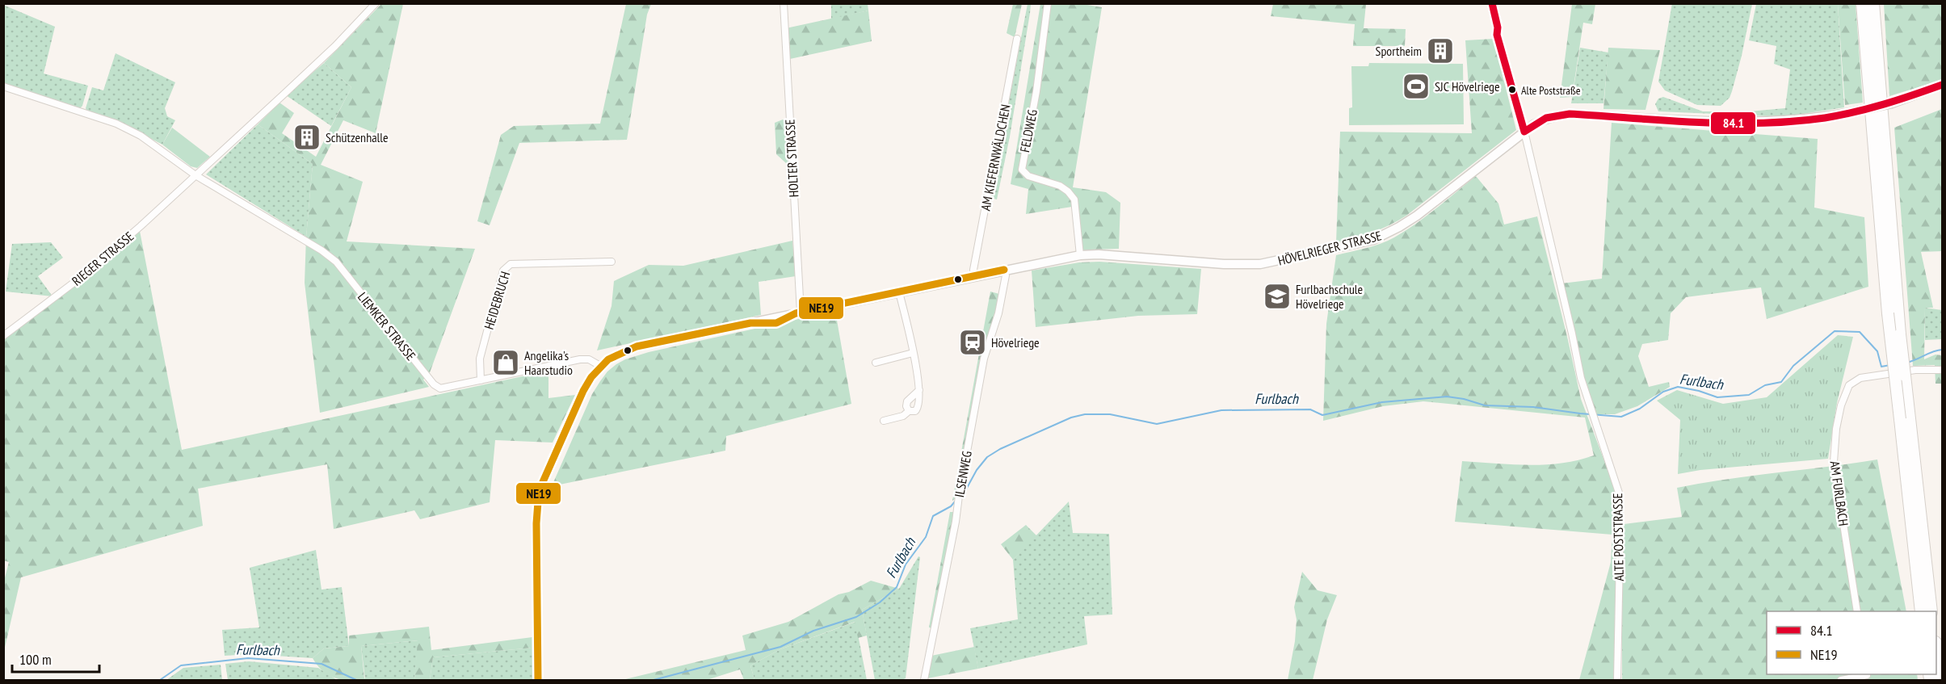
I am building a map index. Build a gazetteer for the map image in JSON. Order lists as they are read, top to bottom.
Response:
{
  "streets": {
    "main road": ["HÖVELRIEGER STRASSE", "ALTE POSTSTRASSE"],
    "street": [
      "FELDWEG",
      "AM KIEFERNWÄLDCHEN",
      "HOLTER STRASSE",
      "RIEGER STRASSE",
      "HEIDEBRUCH",
      "LIEMKER STRASSE",
      "ILSENWEG",
      "AM FURLBACH"
    ]
  },
  "crossings": [
    ["FELDWEG", "HÖVELRIEGER STRASSE"],
    ["AM KIEFERNWÄLDCHEN", "HÖVELRIEGER STRASSE"],
    ["HOLTER STRASSE", "HÖVELRIEGER STRASSE"],
    ["HÖVELRIEGER STRASSE", "LIEMKER STRASSE"],
    ["HÖVELRIEGER STRASSE", "ILSENWEG"],
    ["HÖVELRIEGER STRASSE", "ALTE POSTSTRASSE"],
    ["RIEGER STRASSE", "LIEMKER STRASSE"],
    ["HEIDEBRUCH", "LIEMKER STRASSE"]
  ],
  "water": ["Furlbach"],
  "places": {
    "building": ["Sportheim", "Schützenhalle"],
    "sports": ["SJC Hövelriege"],
    "other": ["Alte Poststraße"],
    "school or university": ["Furlbachschule Hövelriege"],
    "station": ["Hövelriege"],
    "shop": ["Angelika's Haarstudio"]
  },
  "lines": ["transit line 84.1", "transit line NE19"],
  "legend": ["84.1", "NE19"],
  "scale_bar": "100 m"
}
